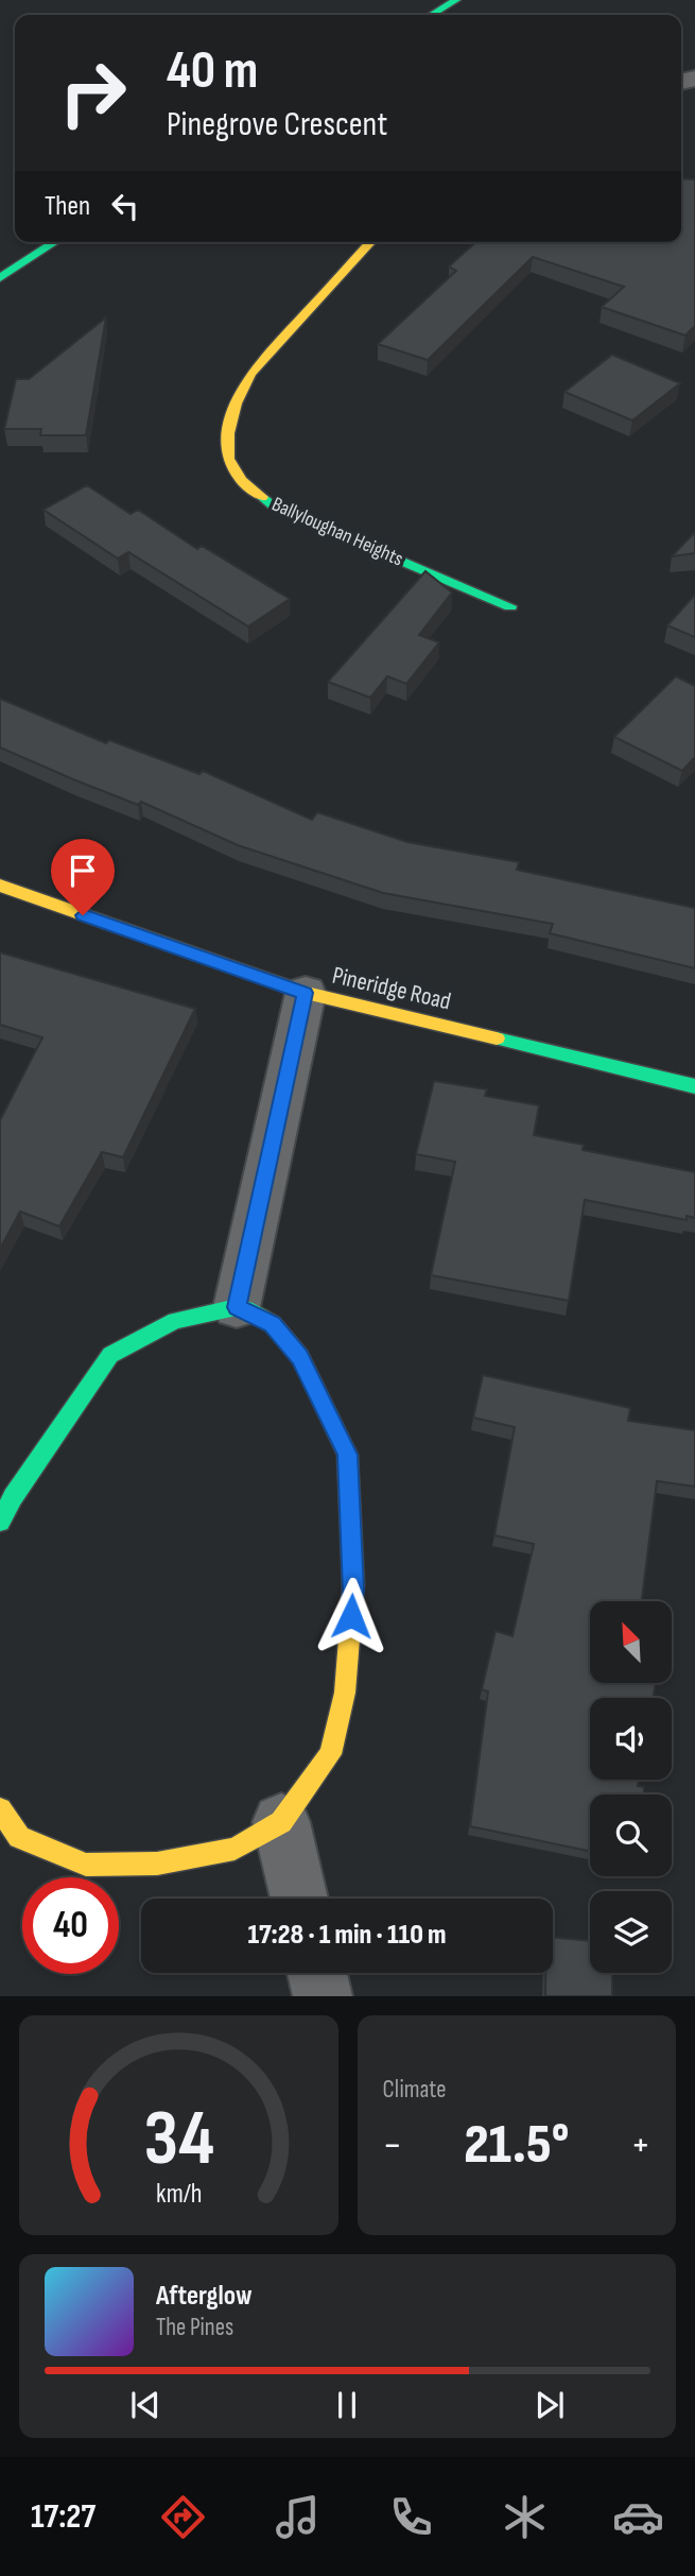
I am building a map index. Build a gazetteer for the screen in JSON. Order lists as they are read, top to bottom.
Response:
{
  "streets": {
    "street": ["Ballyloughan Heights", "Pineridge Road"]
  },
  "north": "top left",
  "page": {
    "turn": ["40 m", "Pinegrove Crescent"],
    "then": "Then",
    "limit": "40",
    "trip": "17:28 · 1 min · 110 m",
    "tile": "Climate",
    "heat": ["−", "21.5°", "+"],
    "song": ["Afterglow", "The Pines"],
    "tabs": "17:27",
    "gauge": ["34", "km/h"]
  }
}
